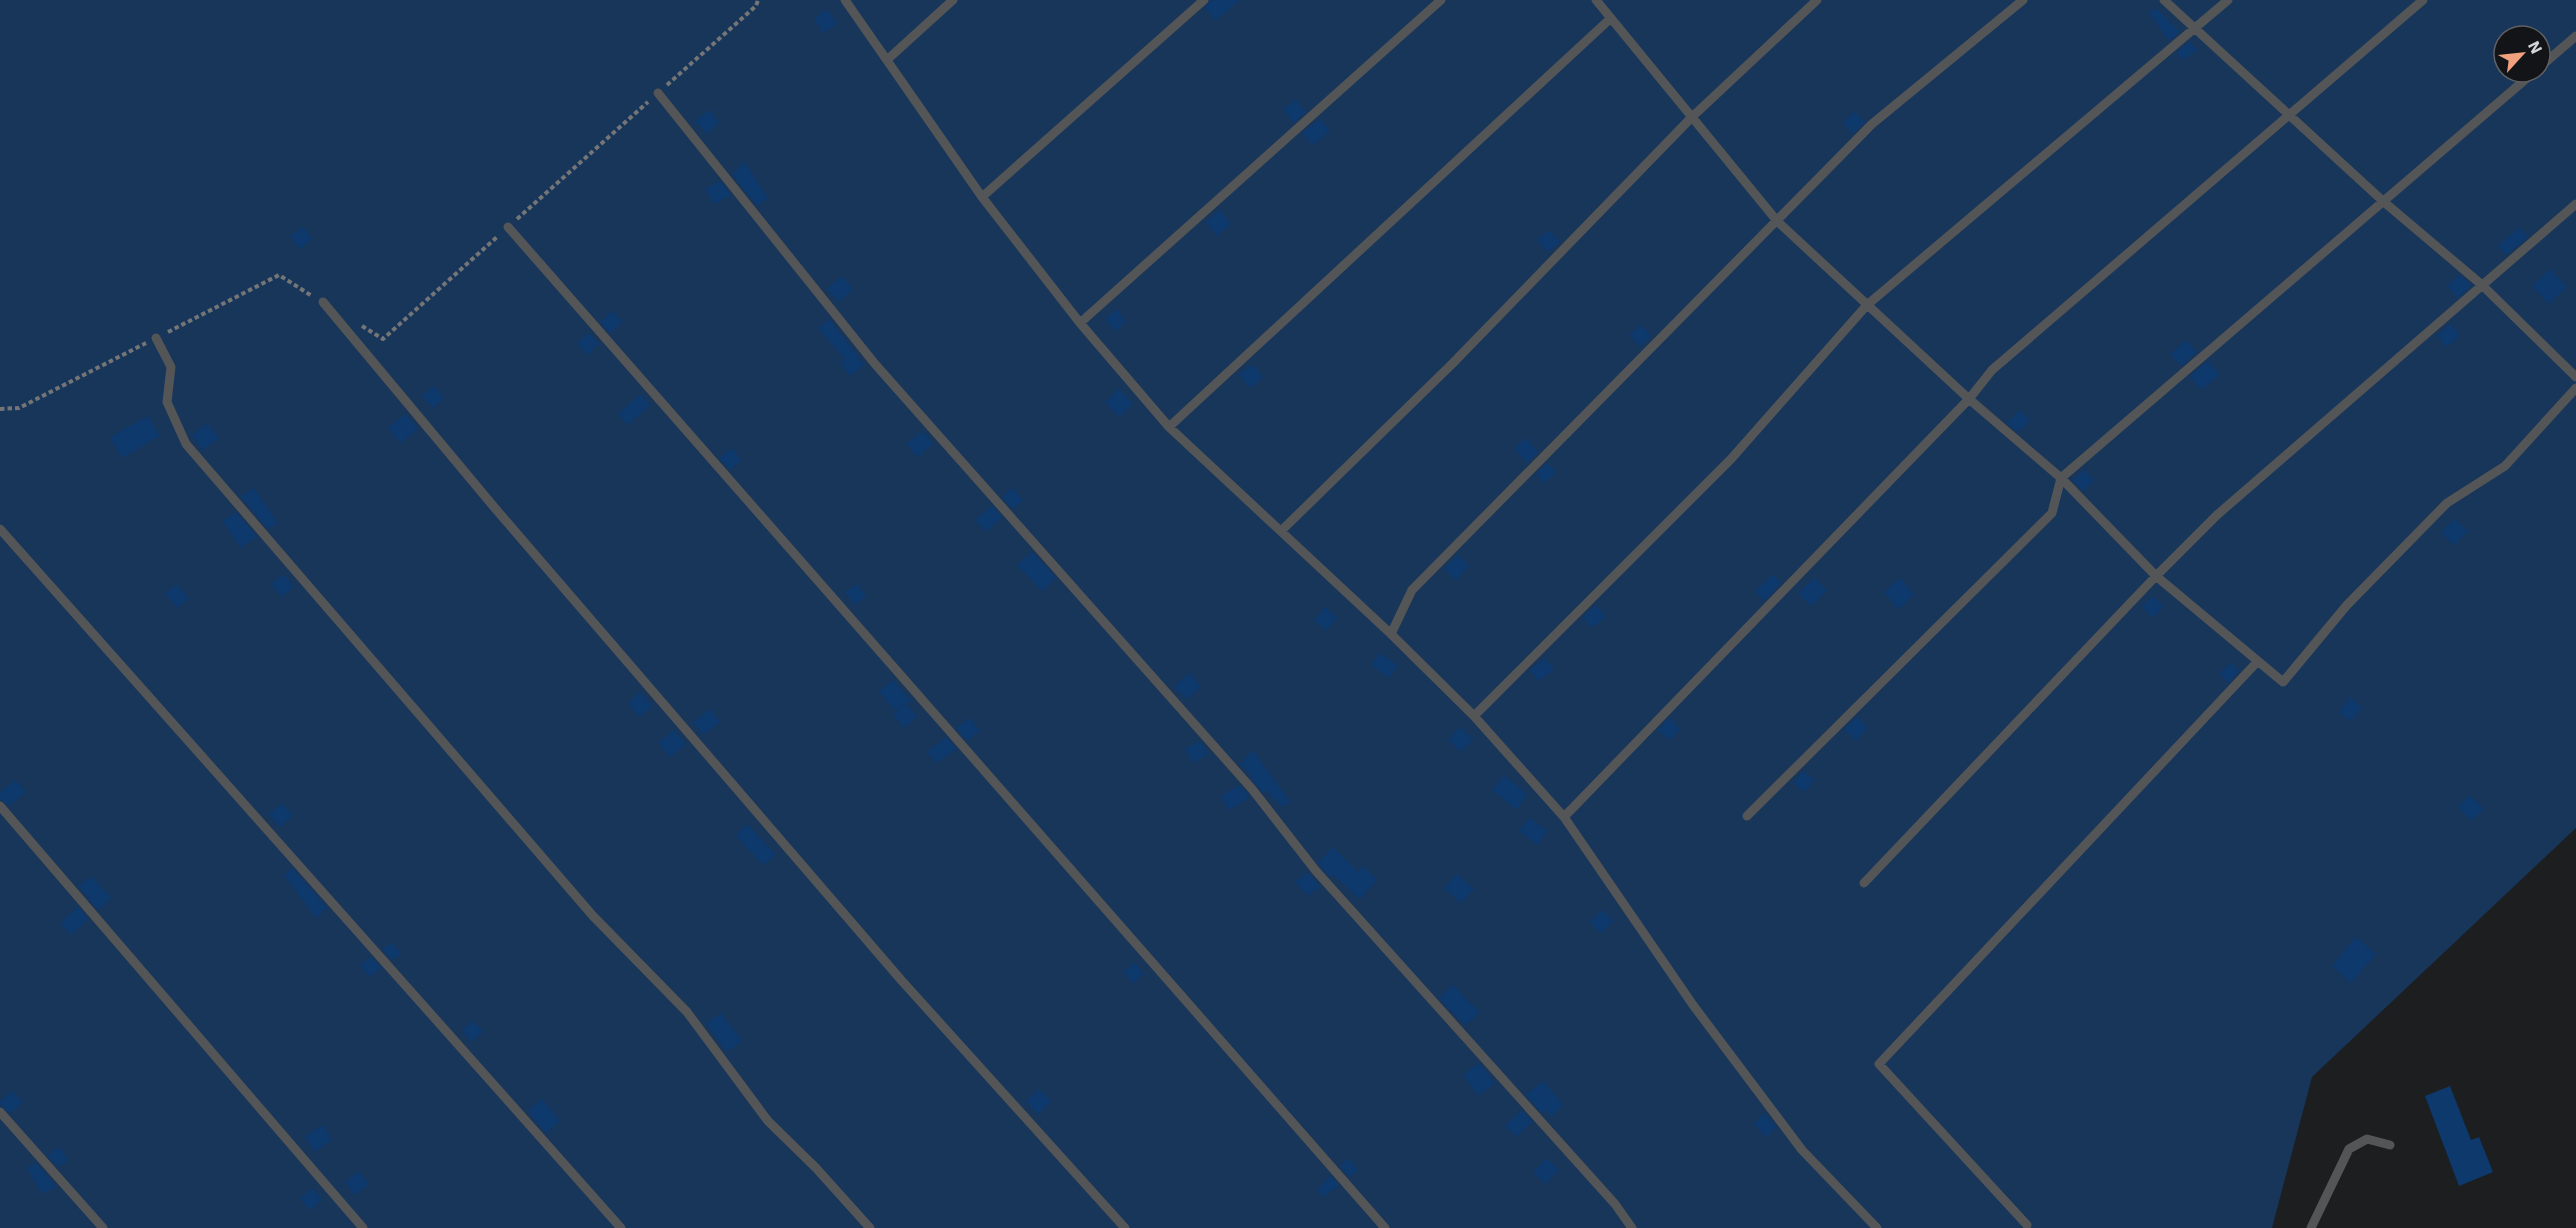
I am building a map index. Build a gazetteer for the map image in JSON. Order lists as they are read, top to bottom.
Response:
{
  "north": "top right"
}
